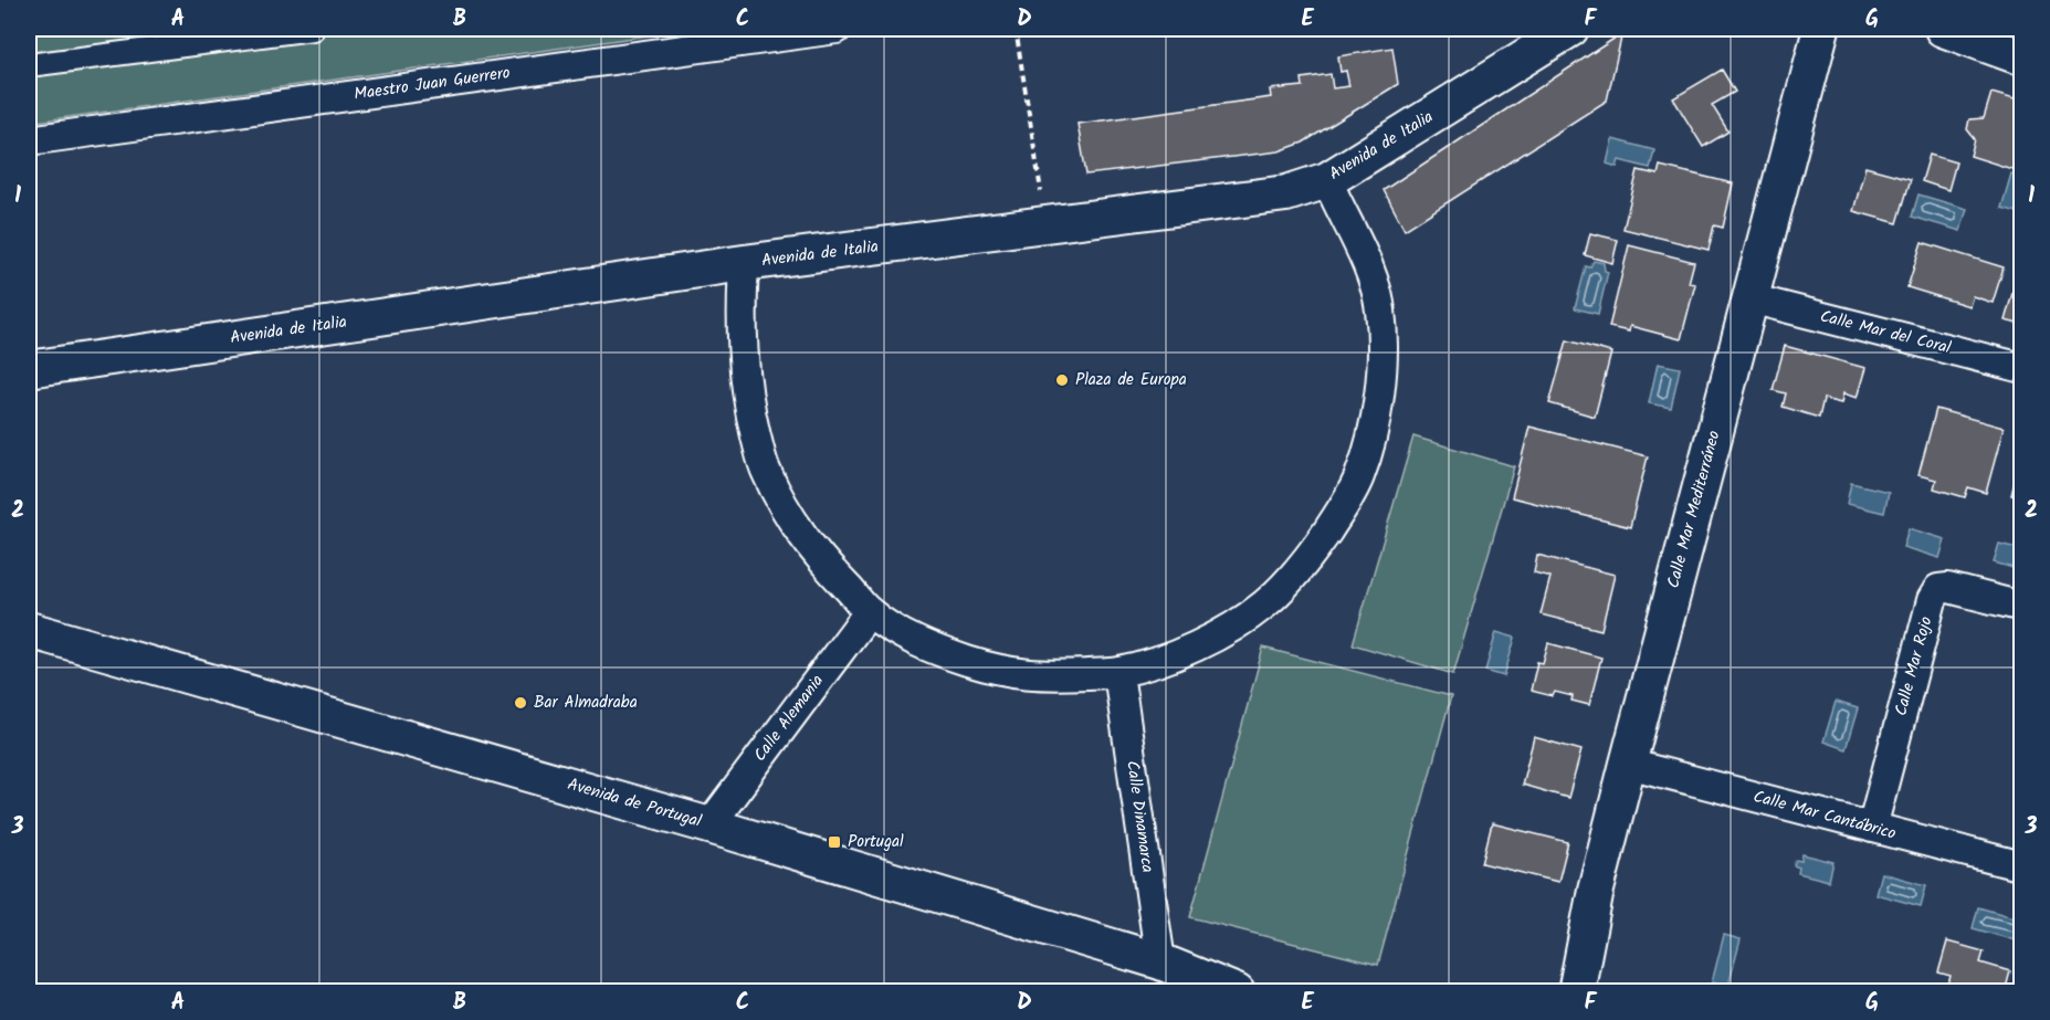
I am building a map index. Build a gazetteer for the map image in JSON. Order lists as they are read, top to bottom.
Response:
{
  "streets": {
    "street": [
      "Maestro Juan Guerrero",
      "Avenida de Italia",
      "Calle Mar del Coral",
      "Calle Mar Mediterráneo",
      "Calle Mar Rojo",
      "Calle Alemania",
      "Avenida de Portugal",
      "Calle Mar Cantábrico",
      "Calle Dinamarca"
    ]
  },
  "crossings": [
    ["Calle Mar del Coral", "Calle Mar Mediterráneo"],
    ["Calle Mar Mediterráneo", "Calle Mar Cantábrico"],
    ["Calle Mar Rojo", "Calle Mar Cantábrico"],
    ["Calle Alemania", "Avenida de Portugal"],
    ["Avenida de Portugal", "Calle Dinamarca"]
  ],
  "places": {
    "other": ["Plaza de Europa", "Bar Almadraba"],
    "transit": ["Portugal"]
  },
  "grid": {
    "columns": [
      "A",
      "B",
      "C",
      "D",
      "E",
      "F",
      "G"
    ],
    "rows": ["1", "2", "3"]
  }
}
